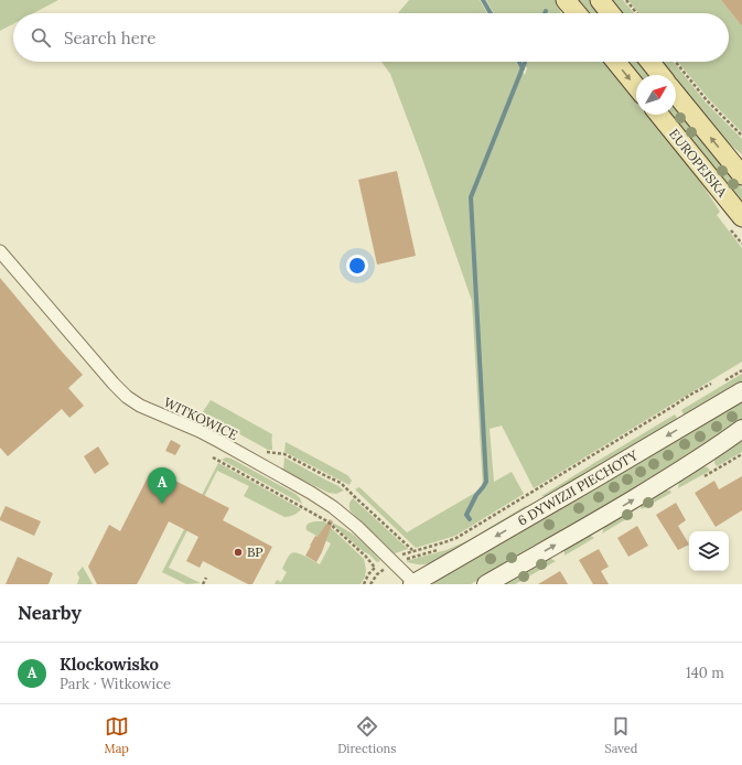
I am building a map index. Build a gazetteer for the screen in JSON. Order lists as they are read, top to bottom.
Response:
{
  "streets": {
    "main road": ["EUROPEJSKA"],
    "street": ["WITKOWICE", "6 DYWIZJI PIECHOTY"]
  },
  "crossings": [
    ["WITKOWICE", "6 DYWIZJI PIECHOTY"]
  ],
  "places": ["BP"],
  "north": "top right",
  "page": {
    "search": "Search here",
    "pins": "A",
    "heading": "Nearby",
    "list": [
      {
        "mark": "A",
        "name": "Klockowisko",
        "note": "Park · Witkowice",
        "value": "140 m"
      }
    ],
    "nav": ["Map", "Directions", "Saved"]
  }
}
